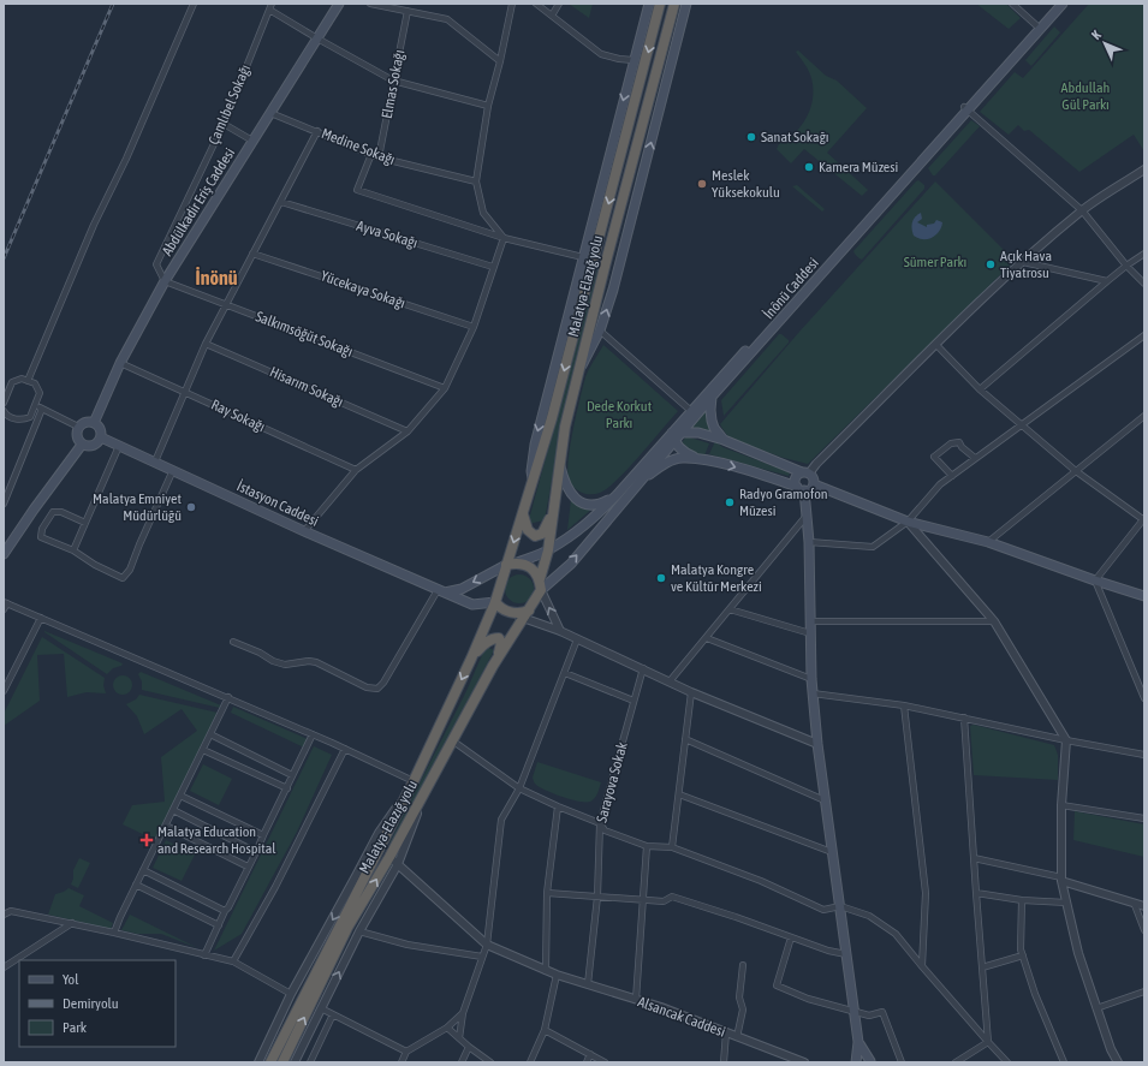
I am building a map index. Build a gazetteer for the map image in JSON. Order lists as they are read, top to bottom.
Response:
{
  "streets": {
    "highway": ["Malatya-Elazığ yolu"],
    "main road": ["Abdülkadir Eriş Caddesi", "İnönü Caddesi", "İstasyon Caddesi"],
    "street": [
      "Elmas Sokağı",
      "Çamlıbel Sokağı",
      "Medine Sokağı",
      "Ayva Sokağı",
      "Yücekaya Sokağı",
      "Salkımsöğüt Sokağı",
      "Hisarım Sokağı",
      "Ray Sokağı",
      "Sarayova Sokak",
      "Alsancak Caddesi"
    ]
  },
  "crossings": [
    ["Elmas Sokağı", "Medine Sokağı"],
    ["Çamlıbel Sokağı", "Abdülkadir Eriş Caddesi"],
    ["Çamlıbel Sokağı", "Salkımsöğüt Sokağı"],
    ["Medine Sokağı", "Abdülkadir Eriş Caddesi"],
    ["Abdülkadir Eriş Caddesi", "Salkımsöğüt Sokağı"],
    ["Abdülkadir Eriş Caddesi", "Ray Sokağı"],
    ["Abdülkadir Eriş Caddesi", "İstasyon Caddesi"],
    ["Malatya-Elazığ yolu", "İnönü Caddesi"],
    ["Malatya-Elazığ yolu", "İstasyon Caddesi"],
    ["Malatya-Elazığ yolu", "Alsancak Caddesi"],
    ["İnönü Caddesi", "İstasyon Caddesi"],
    ["Sarayova Sokak", "Alsancak Caddesi"]
  ],
  "districts": ["İnönü"],
  "parks": ["Abdullah Gül Parkı", "Sümer Parkı", "Dede Korkut Parkı"],
  "places": {
    "other": [
      "Sanat Sokağı",
      "Kamera Müzesi",
      "Meslek Yüksekokulu",
      "Açık Hava Tiyatrosu",
      "Radyo Gramofon Müzesi",
      "Malatya Emniyet Müdürlüğü",
      "Malatya Kongre ve Kültür Merkezi"
    ],
    "health": ["Malatya Education and Research Hospital"]
  },
  "legend": ["Yol", "Demiryolu", "Park"],
  "north": "top left"
}
